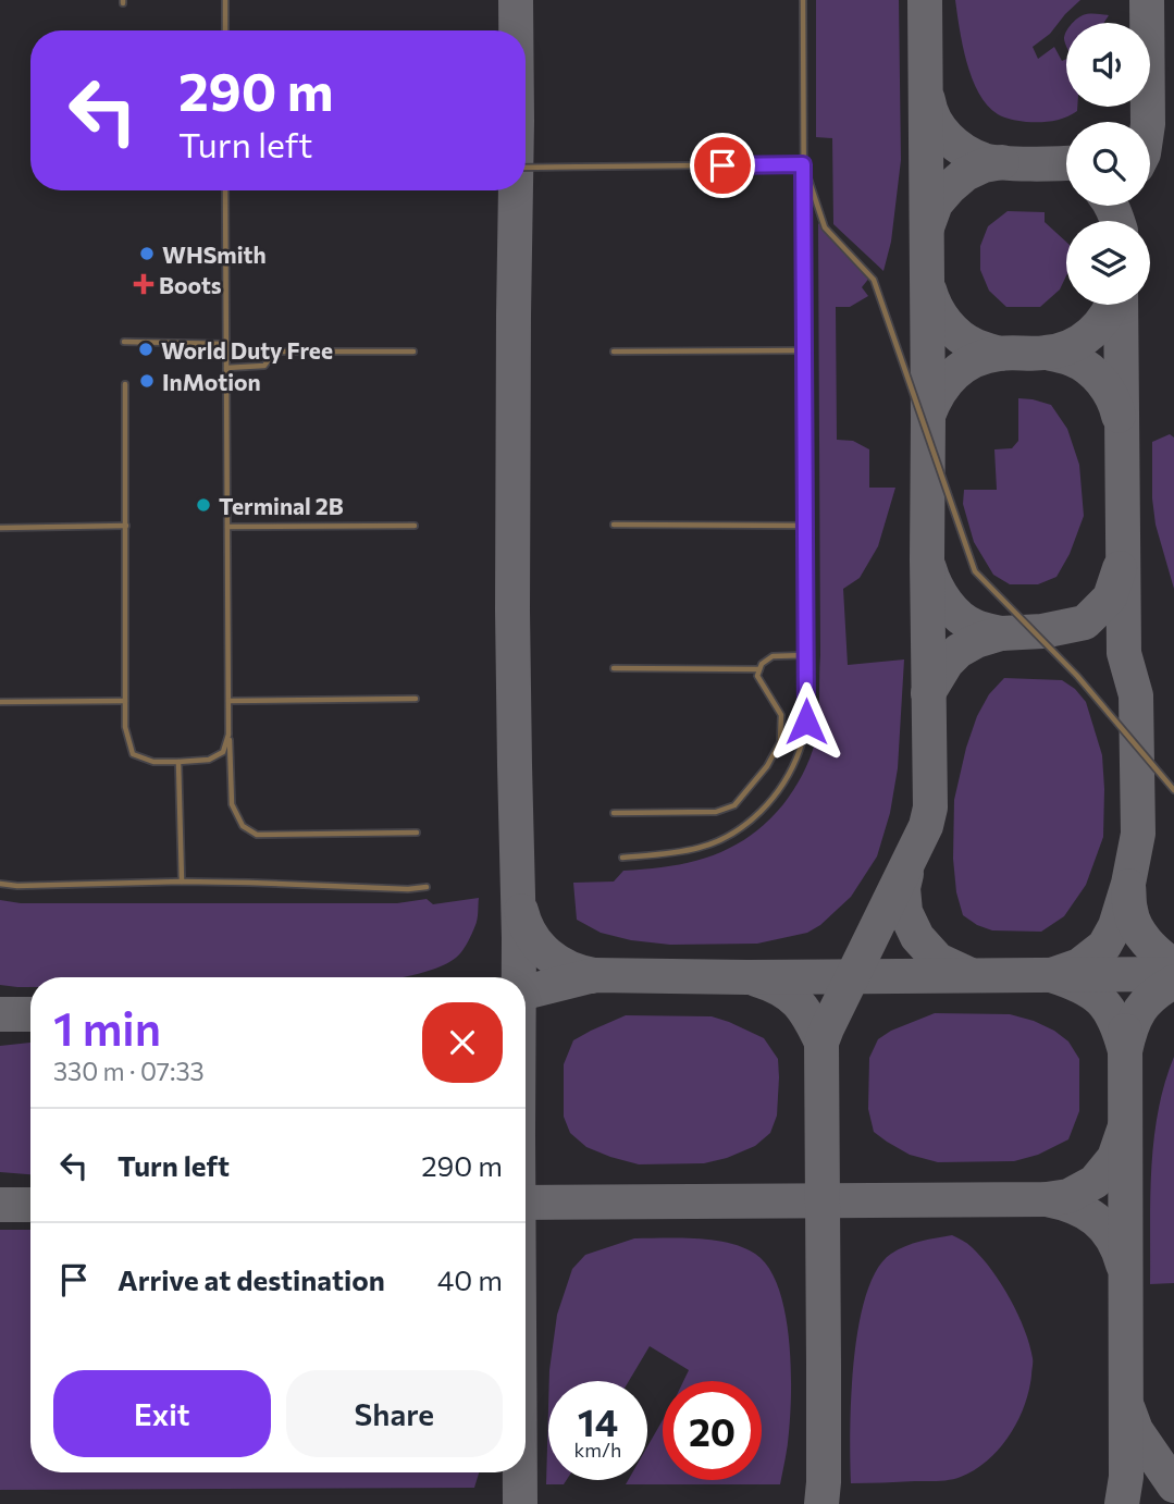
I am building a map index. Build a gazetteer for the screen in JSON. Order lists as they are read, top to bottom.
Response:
{
  "places": {
    "other": [
      "WHSmith",
      "World Duty Free",
      "InMotion",
      "Terminal 2B"
    ],
    "health": ["Boots"]
  },
  "page": {
    "turn": ["290 m", "Turn left"],
    "heading": ["1 min", "330 m · 07:33"],
    "list": [
      {
        "name": "Turn left",
        "value": "290 m"
      },
      {
        "name": "Arrive at destination",
        "value": "40 m"
      }
    ],
    "buttons": ["Exit", "Share"],
    "speed": "14 km/h",
    "limit": "20"
  }
}
